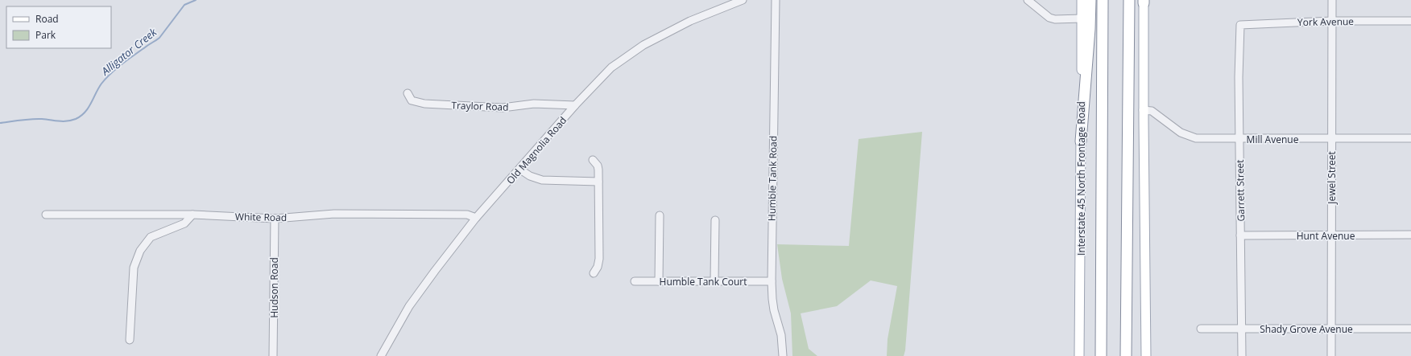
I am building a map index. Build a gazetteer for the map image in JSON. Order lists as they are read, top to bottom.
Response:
{
  "streets": {
    "main road": ["Interstate 45 North Frontage Road"],
    "street": [
      "York Avenue",
      "Traylor Road",
      "Mill Avenue",
      "Old Magnolia Road",
      "Jewel Street",
      "Humble Tank Road",
      "Garrett Street",
      "White Road",
      "Hunt Avenue",
      "Humble Tank Court",
      "Hudson Road",
      "Shady Grove Avenue"
    ]
  },
  "crossings": [
    ["York Avenue", "Jewel Street"],
    ["York Avenue", "Garrett Street"],
    ["Traylor Road", "Old Magnolia Road"],
    ["Mill Avenue", "Jewel Street"],
    ["Mill Avenue", "Garrett Street"],
    ["Old Magnolia Road", "White Road"],
    ["Jewel Street", "Hunt Avenue"],
    ["Jewel Street", "Shady Grove Avenue"],
    ["Humble Tank Road", "Humble Tank Court"],
    ["Garrett Street", "Hunt Avenue"],
    ["Garrett Street", "Shady Grove Avenue"],
    ["White Road", "Hudson Road"]
  ],
  "water": ["Alligator Creek"],
  "legend": ["Road", "Park"]
}
